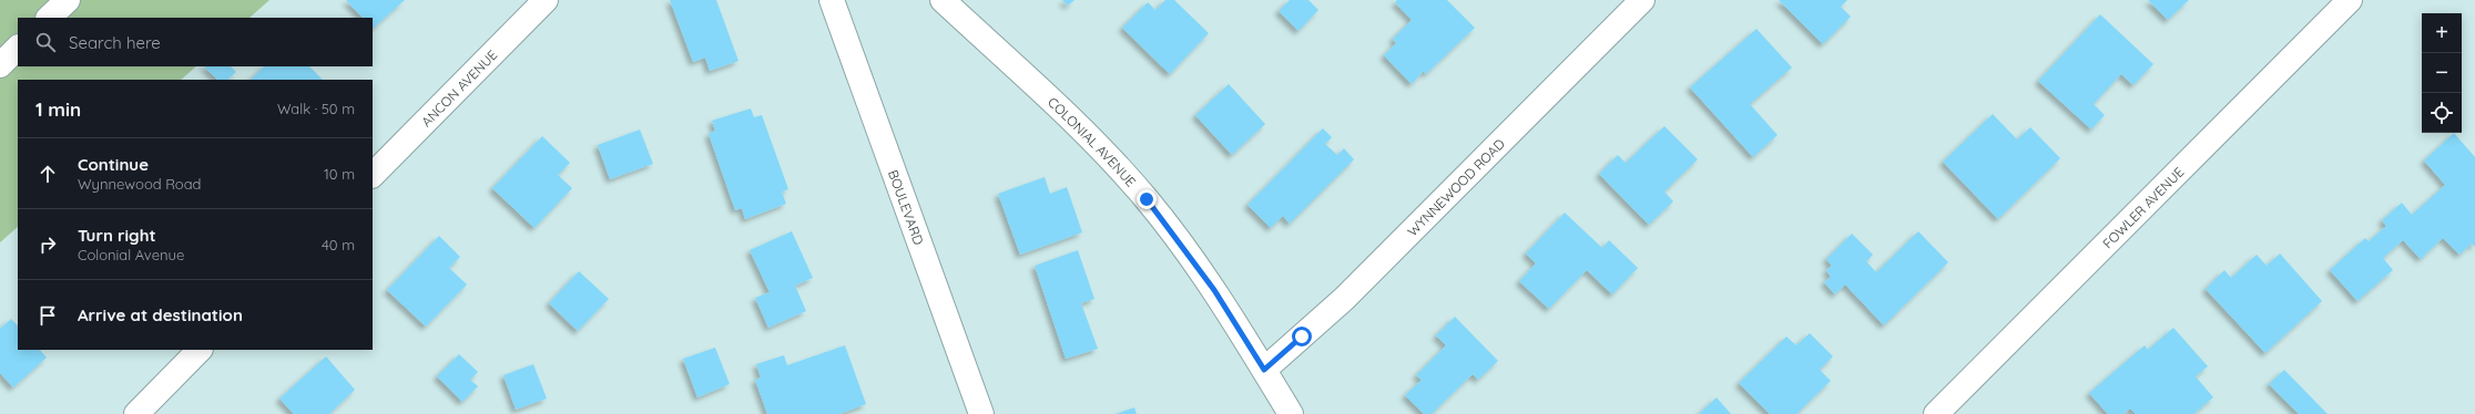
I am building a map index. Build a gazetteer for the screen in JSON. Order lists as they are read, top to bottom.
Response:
{
  "streets": {
    "street": [
      "ANCON AVENUE",
      "COLONIAL AVENUE",
      "WYNNEWOOD ROAD",
      "BOULEVARD",
      "FOWLER AVENUE"
    ]
  },
  "crossings": [
    ["COLONIAL AVENUE", "WYNNEWOOD ROAD"]
  ],
  "page": {
    "map_buttons": ["+", "−"],
    "search": "Search here",
    "heading": ["1 min", "Walk · 50 m"],
    "list": [
      ["Continue", "Wynnewood Road", "10 m"],
      ["Turn right", "Colonial Avenue", "40 m"],
      "Arrive at destination"
    ]
  }
}
